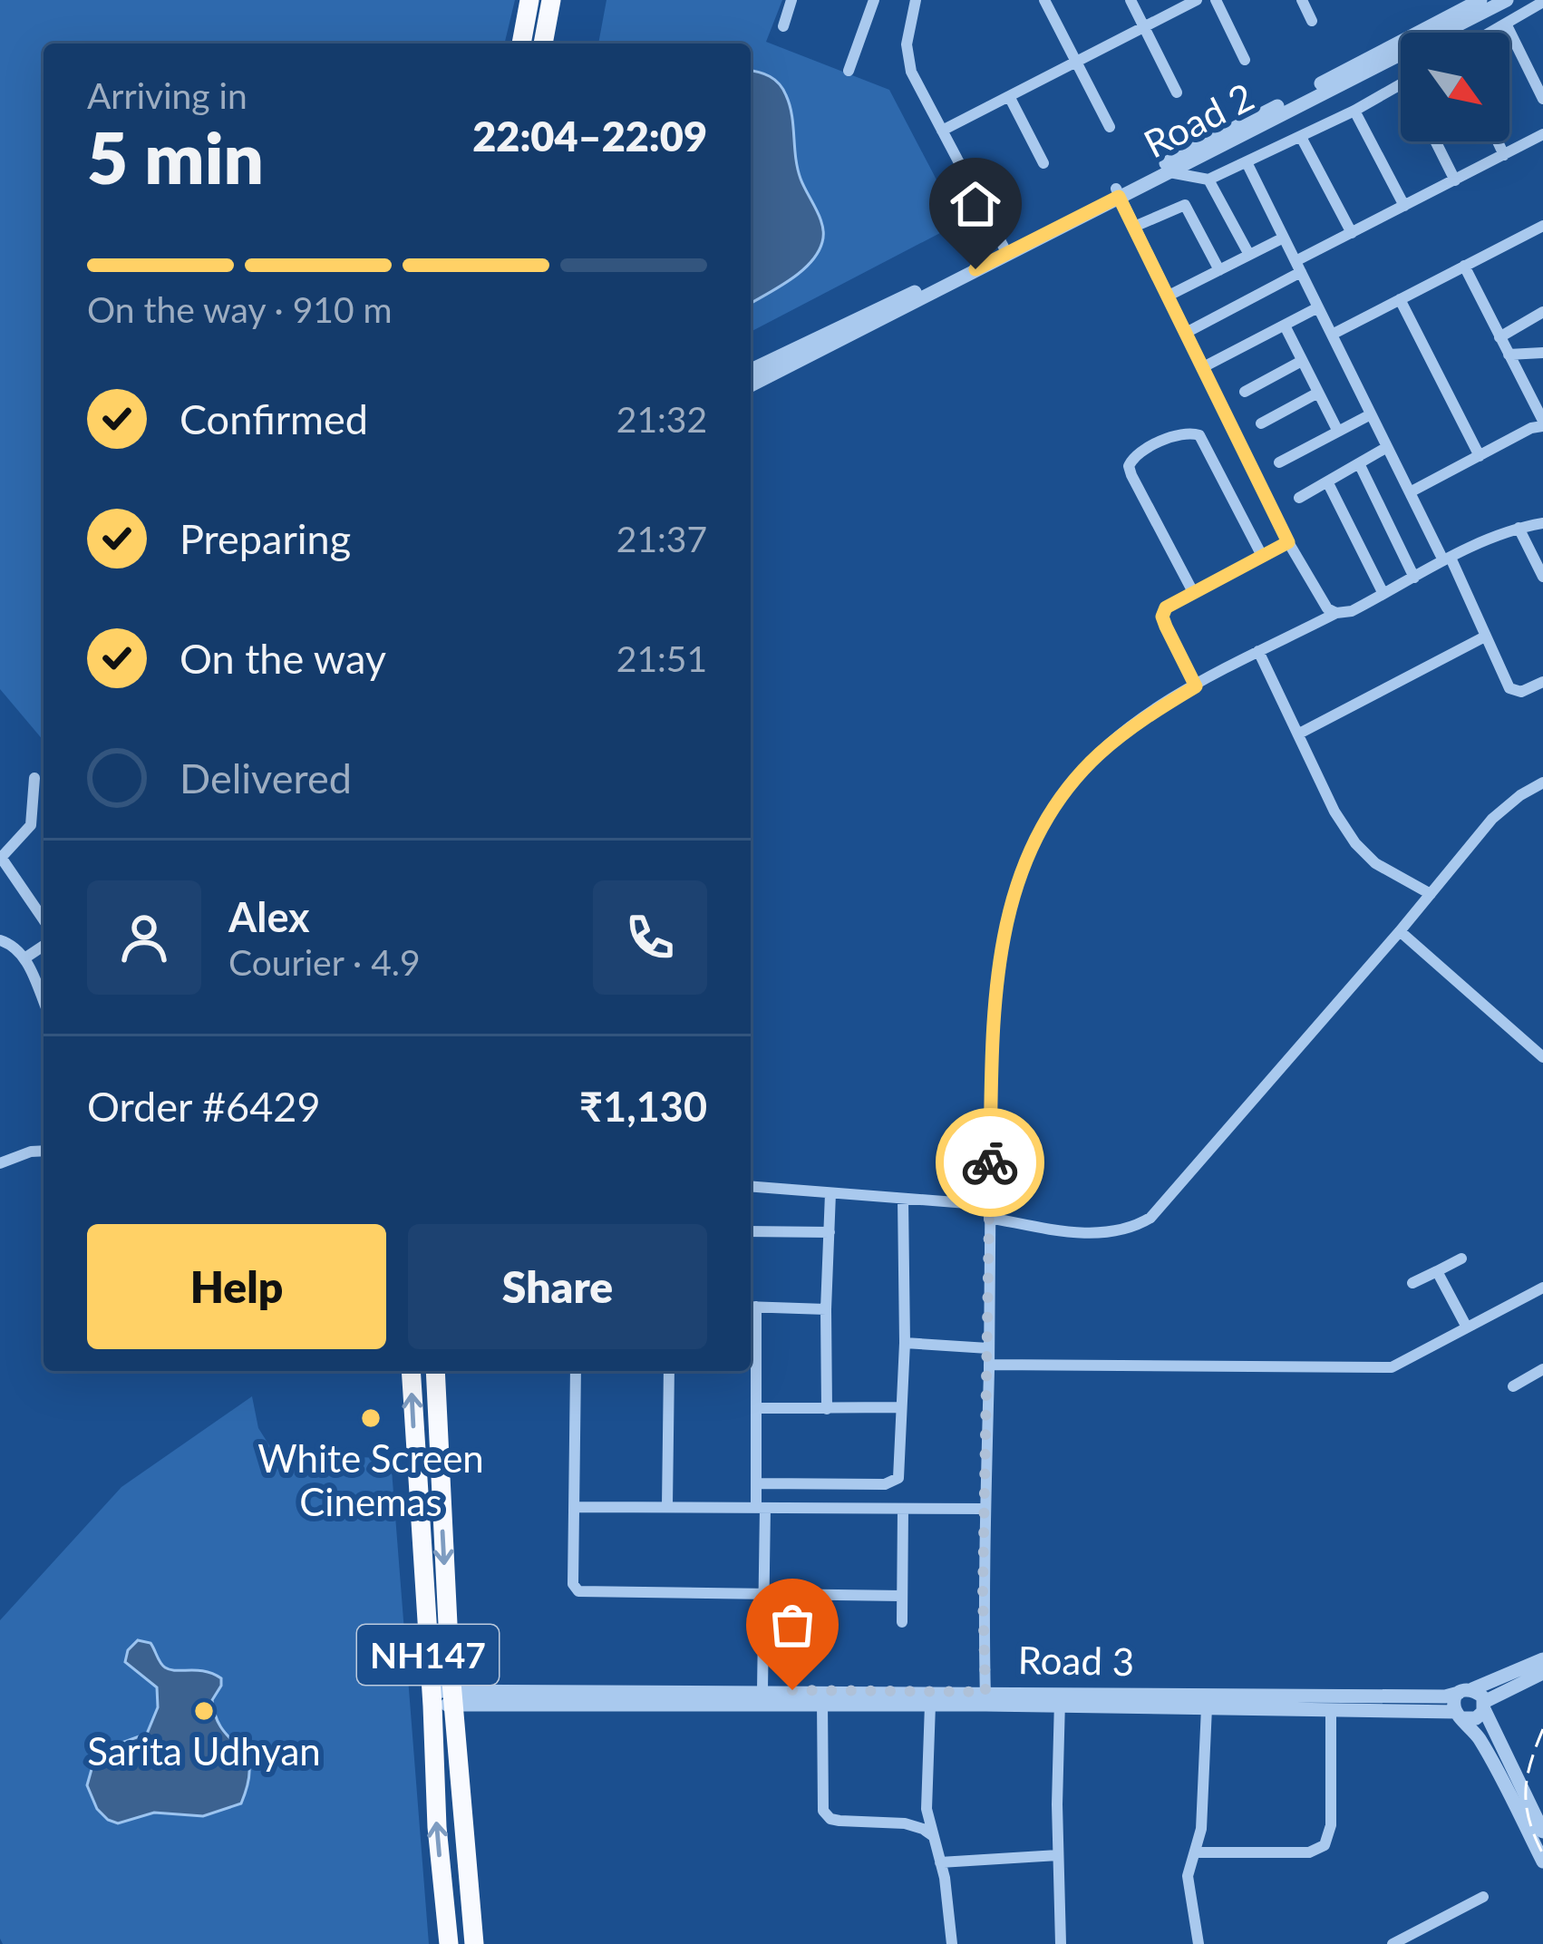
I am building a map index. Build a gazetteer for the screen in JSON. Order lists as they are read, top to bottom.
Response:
{
  "streets": {
    "highway": ["NH147"],
    "street": ["Road 2", "Road 3"]
  },
  "crossings": [
    ["NH147", "Road 3"]
  ],
  "places": ["White Screen Cinemas", "Sarita Udhyan"],
  "north": "bottom right",
  "page": {
    "heading": ["5 min", "Arriving in", "22:04–22:09"],
    "panel": [
      "Alex",
      "Courier · 4.9",
      "Order #6429",
      "₹1,130"
    ],
    "bar": "On the way · 910 m",
    "list": [
      ["Confirmed", "21:32"],
      ["Preparing", "21:37"],
      ["On the way", "21:51"],
      "Delivered"
    ],
    "buttons": ["Help", "Share"]
  }
}
